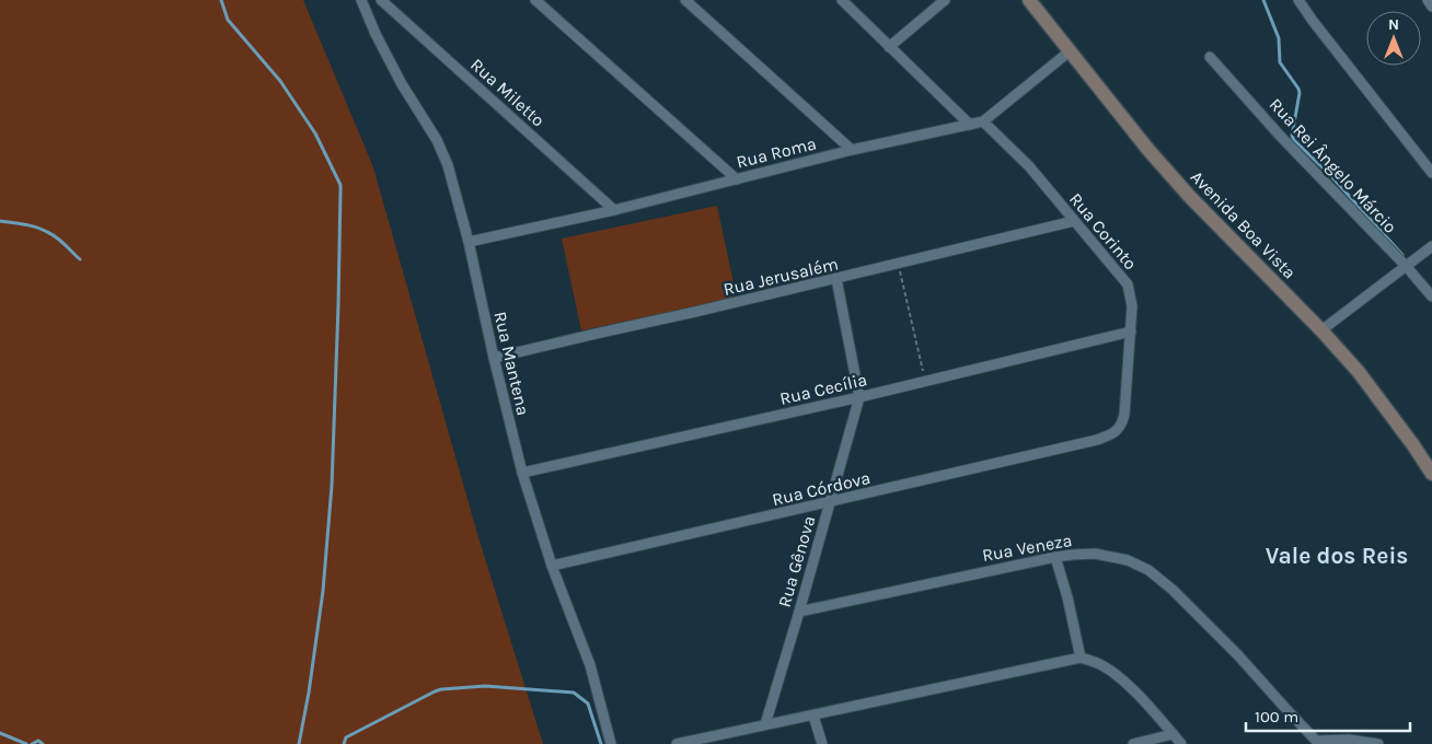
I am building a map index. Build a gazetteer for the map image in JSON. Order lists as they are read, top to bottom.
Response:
{
  "streets": {
    "street": [
      "Rua Miletto",
      "Rua Roma",
      "Rua Rei Ângelo Márcio",
      "Avenida Boa Vista",
      "Rua Corinto",
      "Rua Jerusalém",
      "Rua Mantena",
      "Rua Cecília",
      "Rua Córdova",
      "Rua Veneza",
      "Rua Gênova"
    ]
  },
  "crossings": [
    ["Rua Miletto", "Rua Roma"],
    ["Rua Roma", "Avenida Boa Vista"],
    ["Rua Roma", "Rua Corinto"],
    ["Rua Roma", "Rua Mantena"],
    ["Rua Corinto", "Rua Jerusalém"],
    ["Rua Corinto", "Rua Cecília"],
    ["Rua Corinto", "Rua Córdova"],
    ["Rua Jerusalém", "Rua Mantena"],
    ["Rua Jerusalém", "Rua Gênova"],
    ["Rua Mantena", "Rua Cecília"],
    ["Rua Mantena", "Rua Córdova"],
    ["Rua Cecília", "Rua Gênova"],
    ["Rua Córdova", "Rua Gênova"],
    ["Rua Veneza", "Rua Gênova"]
  ],
  "districts": ["Vale dos Reis"],
  "scale_bar": "100 m",
  "north": "top"
}
